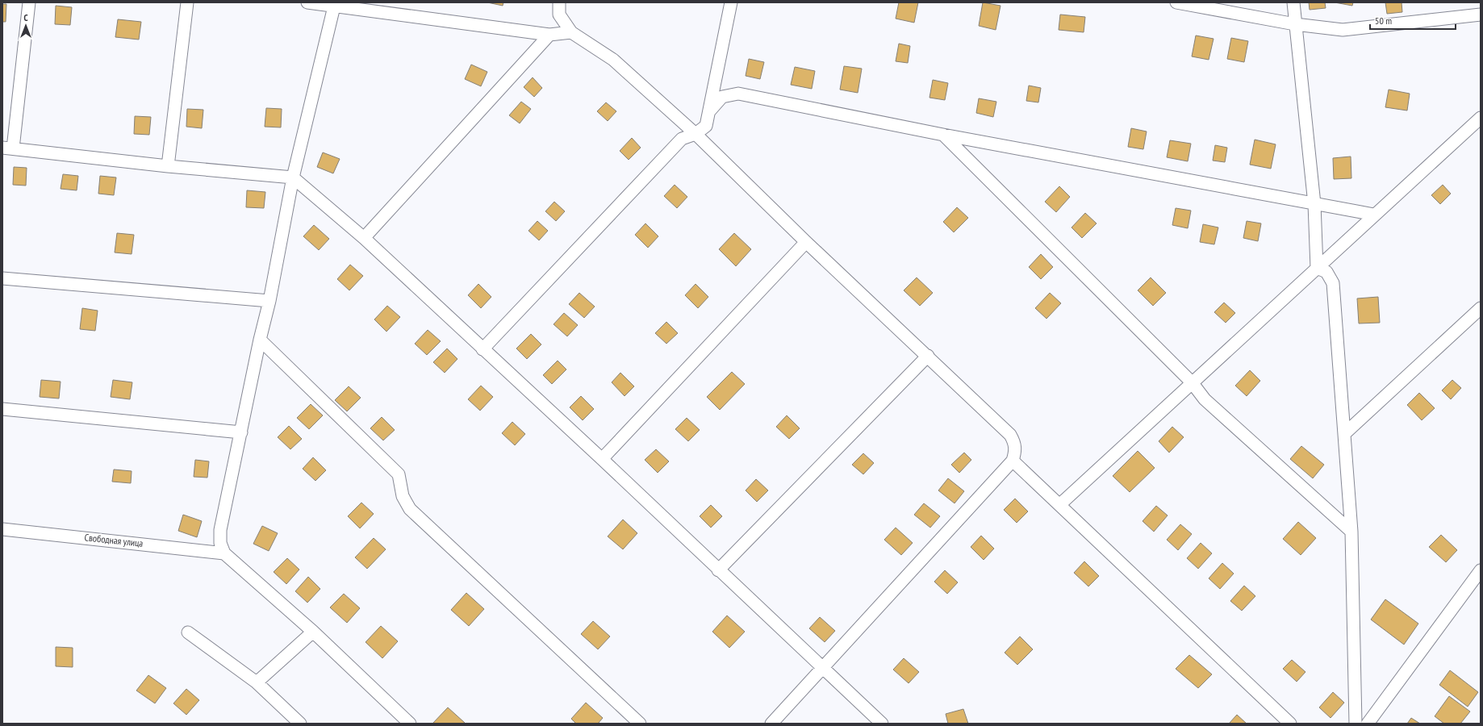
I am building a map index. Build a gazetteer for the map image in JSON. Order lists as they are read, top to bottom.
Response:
{
  "streets": {
    "street": ["Свободная улица"]
  },
  "scale_bar": "50 m",
  "north": "top"
}
